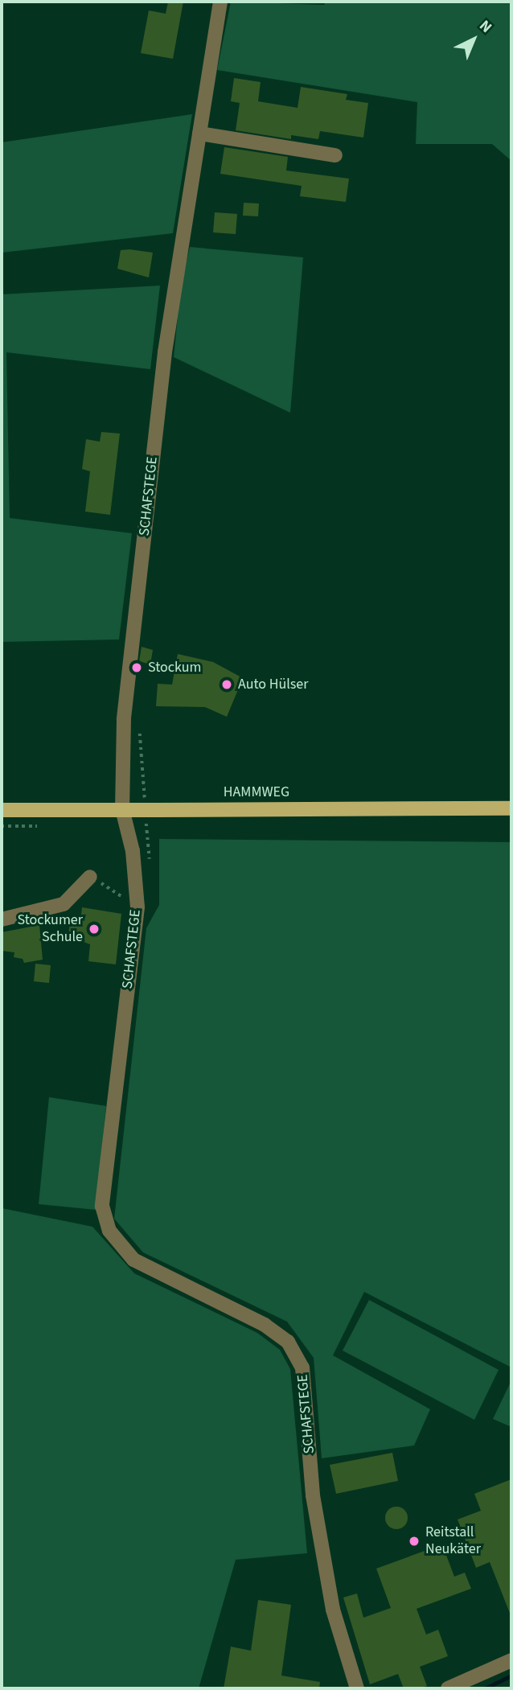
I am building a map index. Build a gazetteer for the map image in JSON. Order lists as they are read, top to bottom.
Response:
{
  "streets": {
    "main road": ["HAMMWEG"],
    "street": ["SCHAFSTEGE"]
  },
  "crossings": [
    ["SCHAFSTEGE", "HAMMWEG"]
  ],
  "places": [
    "Stockum",
    "Auto Hülser",
    "Stockumer Schule",
    "Reitstall Neukäter"
  ],
  "north": "top right"
}
